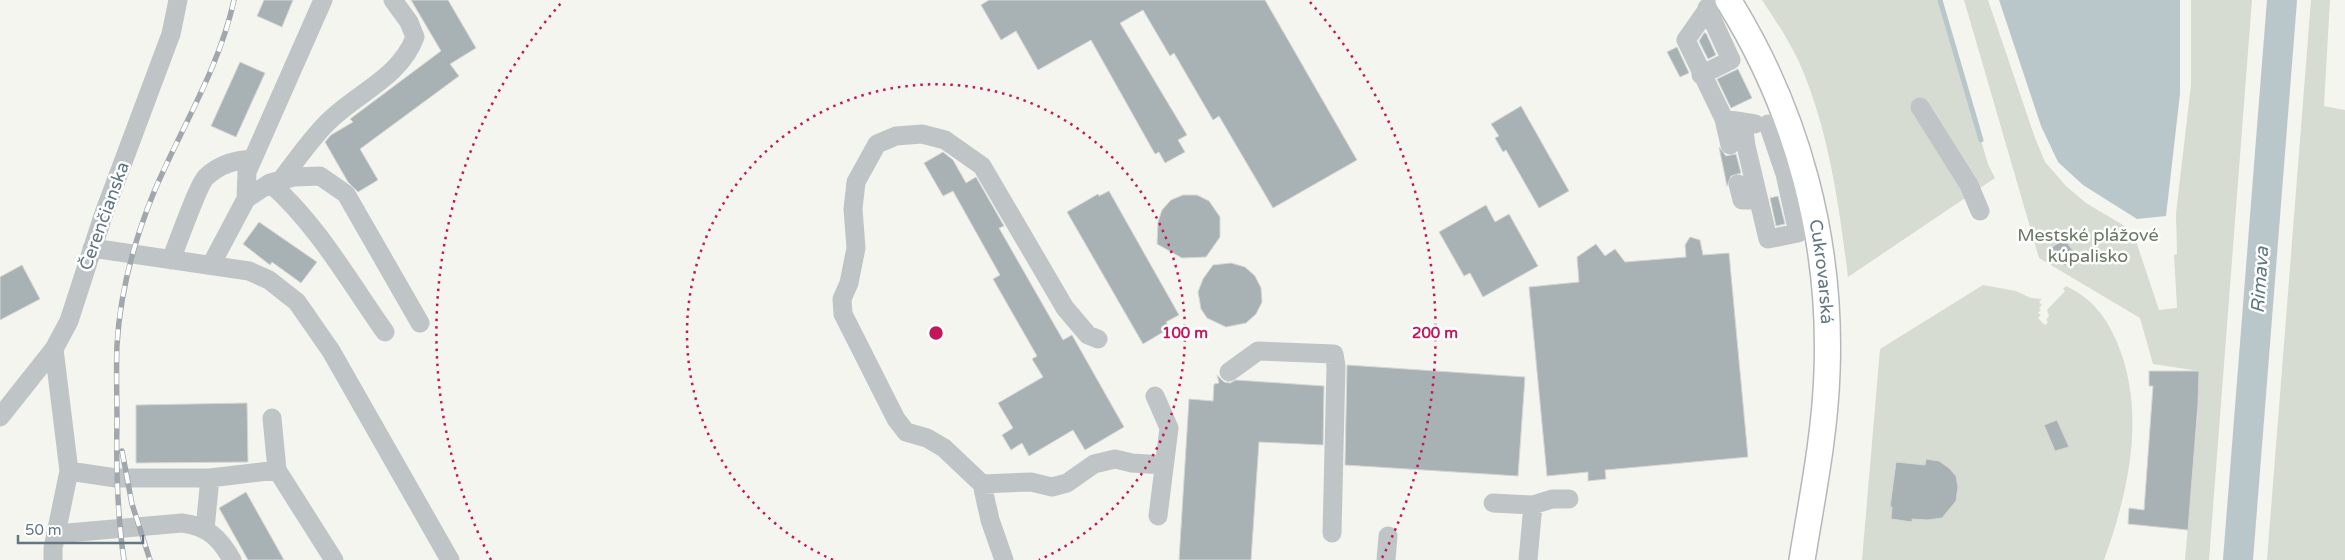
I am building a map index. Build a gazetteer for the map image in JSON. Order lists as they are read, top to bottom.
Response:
{
  "streets": {
    "main road": ["Cukrovarská"],
    "street": ["Čerenčianska"]
  },
  "water": ["Rimava"],
  "parks": ["Mestské plážové kúpalisko"],
  "scale_bar": "50 m",
  "rings": ["100 m", "200 m"]
}
